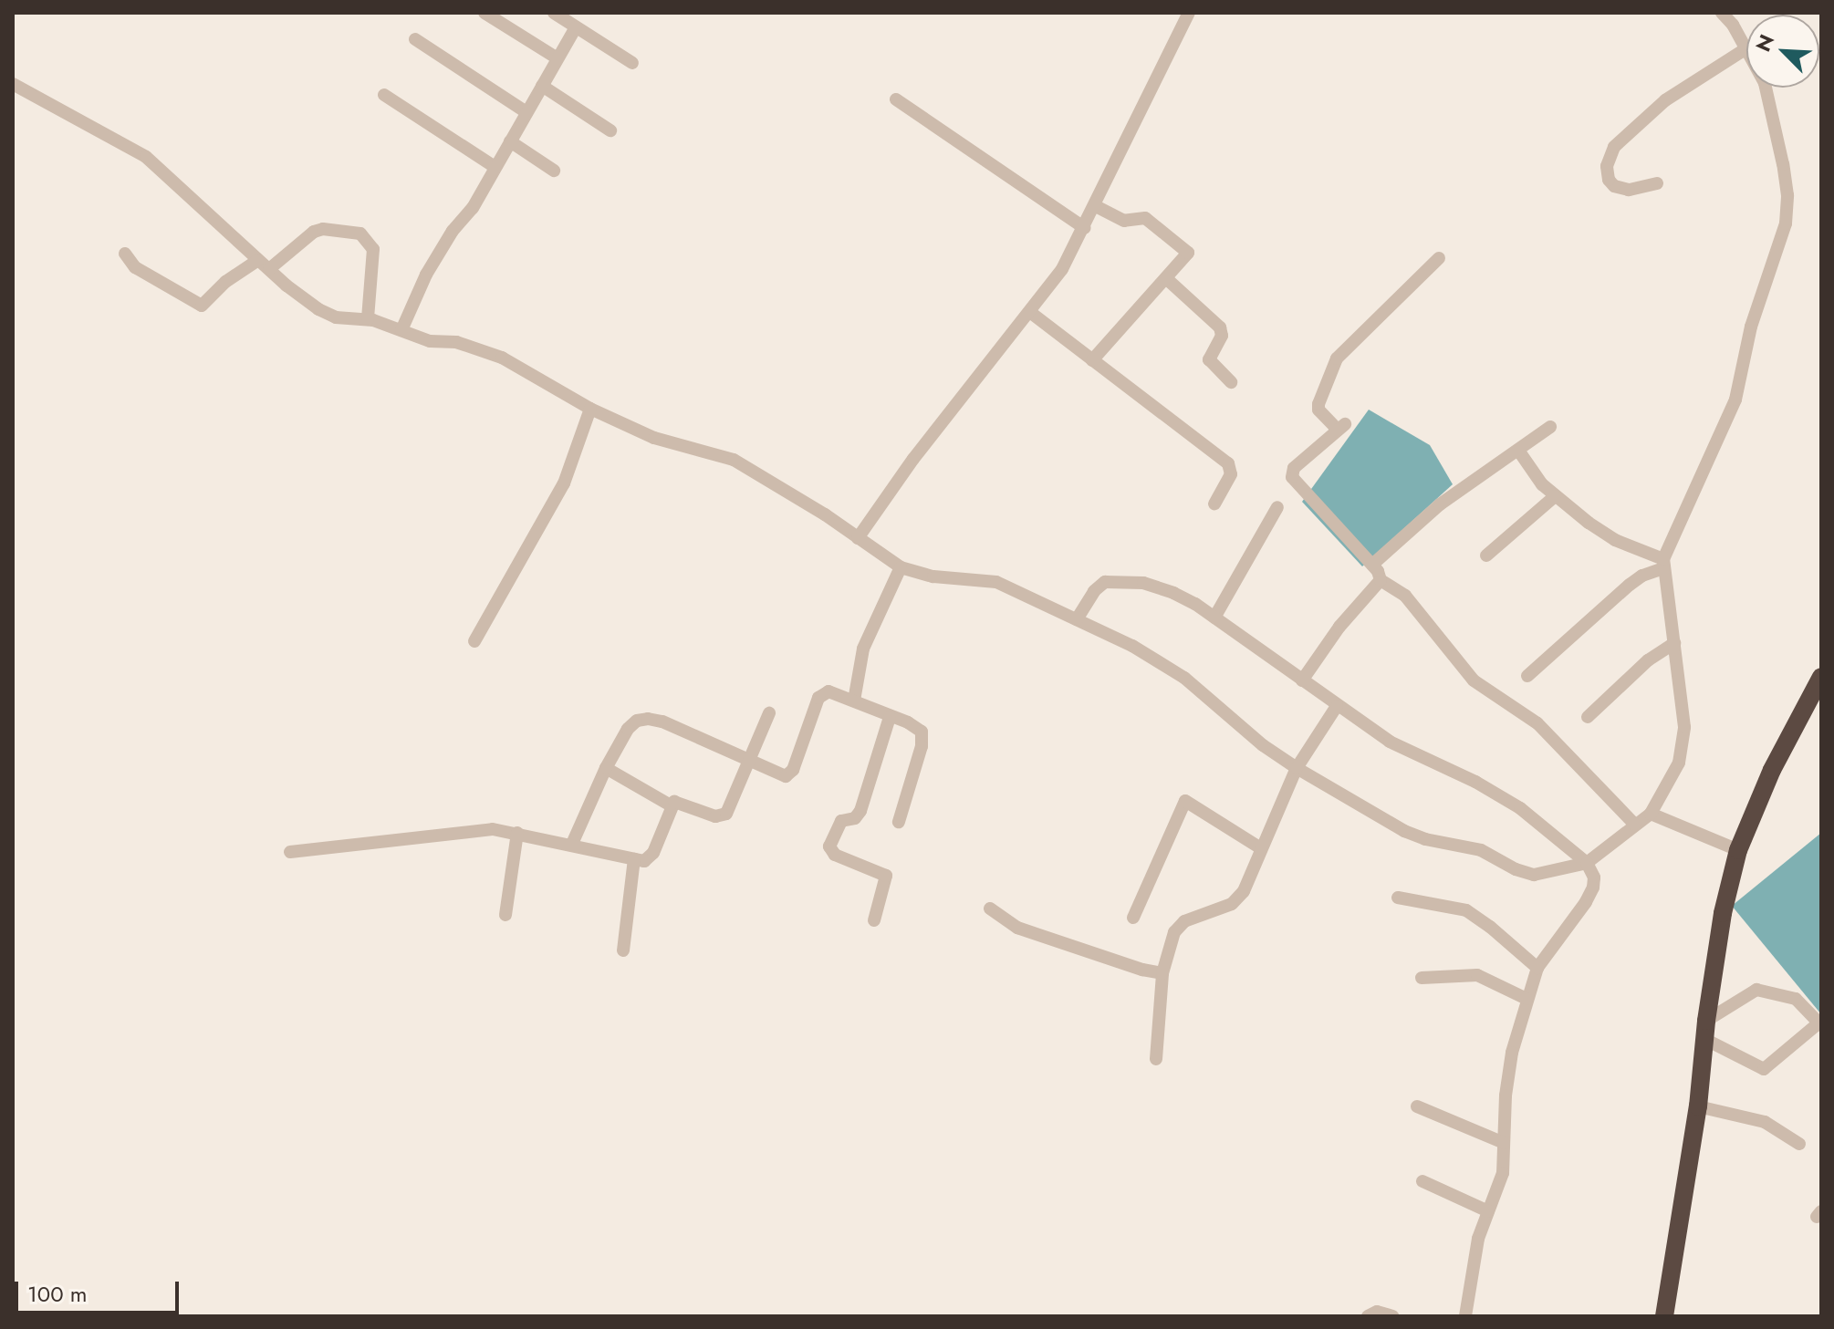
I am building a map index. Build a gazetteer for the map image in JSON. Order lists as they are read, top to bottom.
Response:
{
  "scale_bar": "100 m",
  "north": "top left"
}
